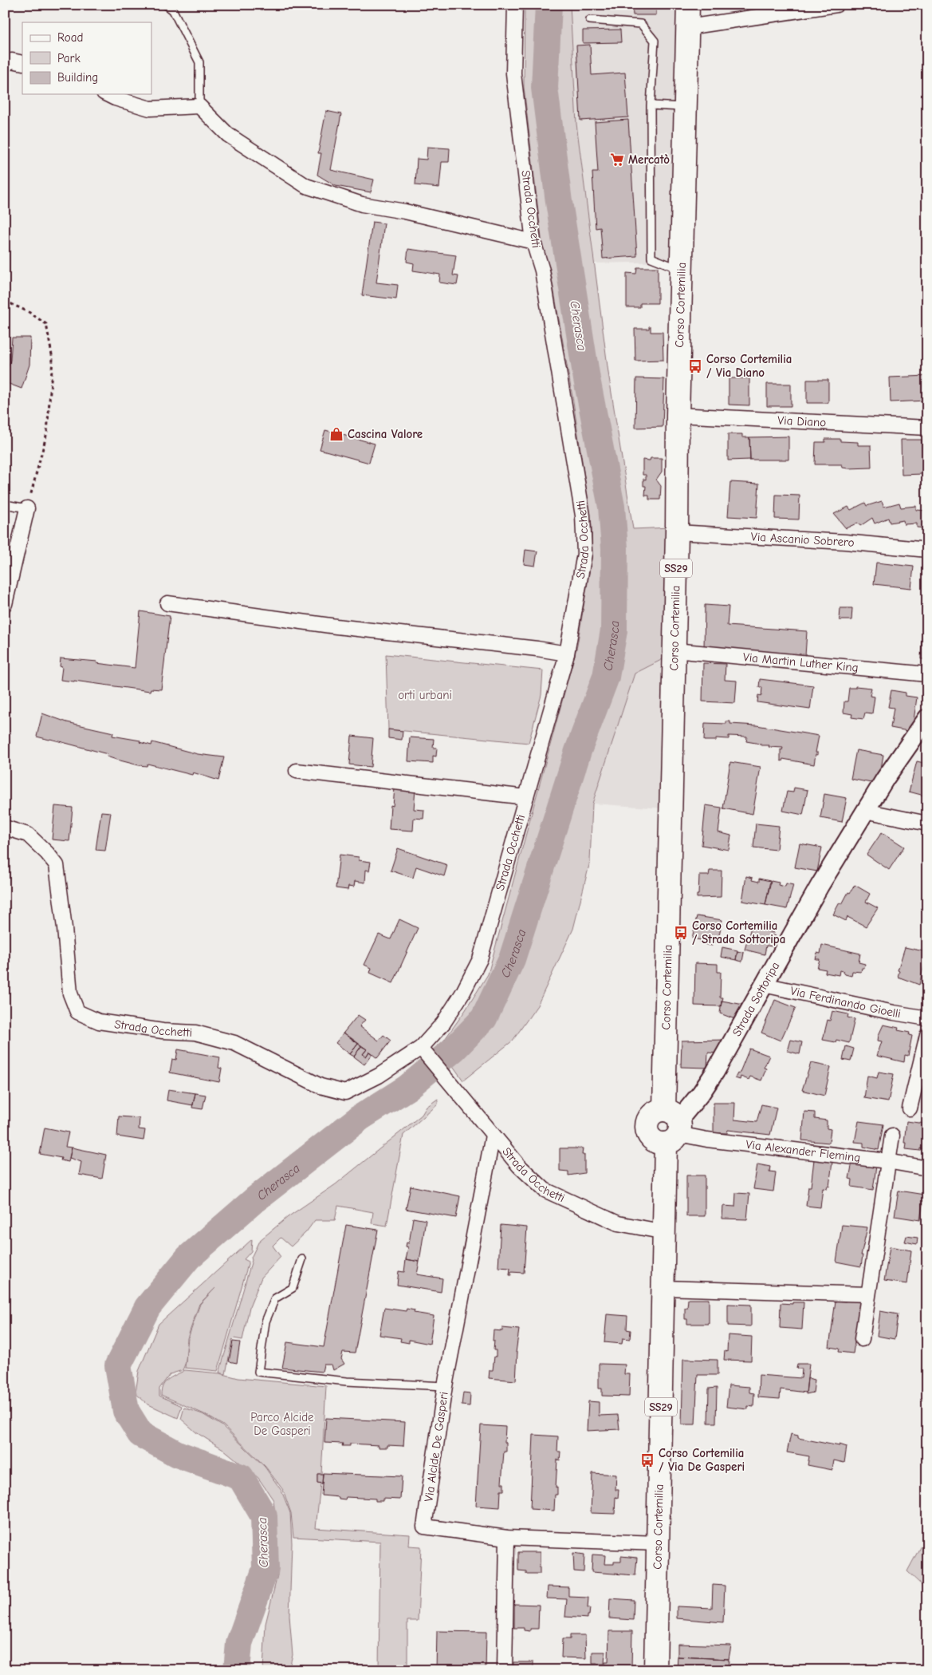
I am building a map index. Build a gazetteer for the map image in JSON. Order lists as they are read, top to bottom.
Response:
{
  "streets": {
    "main road": ["Corso Cortemilia", "SS29"],
    "street": [
      "Strada Occhetti",
      "Via Diano",
      "Via Ascanio Sobrero",
      "Via Martin Luther King",
      "Strada Sottoripa",
      "Via Ferdinando Gioelli",
      "Via Alexander Fleming",
      "Via Alcide De Gasperi"
    ]
  },
  "crossings": [
    ["Strada Occhetti", "Corso Cortemilia"],
    ["Strada Occhetti", "Via Alcide De Gasperi"],
    ["Corso Cortemilia", "Via Diano"],
    ["Corso Cortemilia", "Via Ascanio Sobrero"],
    ["Corso Cortemilia", "SS29"],
    ["Corso Cortemilia", "Via Martin Luther King"],
    ["Corso Cortemilia", "Strada Sottoripa"],
    ["Corso Cortemilia", "Via Alexander Fleming"],
    ["Corso Cortemilia", "Via Alcide De Gasperi"],
    ["Strada Sottoripa", "Via Ferdinando Gioelli"],
    ["Strada Sottoripa", "Via Alexander Fleming"]
  ],
  "water": ["Cherasca"],
  "parks": ["orti urbani", "Parco Alcide De Gasperi"],
  "places": {
    "supermarket": ["Mercatò"],
    "bus stop": ["Corso Cortemilia / Via Diano", "Corso Cortemilia / Strada Sottoripa", "Corso Cortemilia / Via De Gasperi"],
    "shop": ["Cascina Valore"]
  },
  "legend": ["Road", "Park", "Building"]
}
